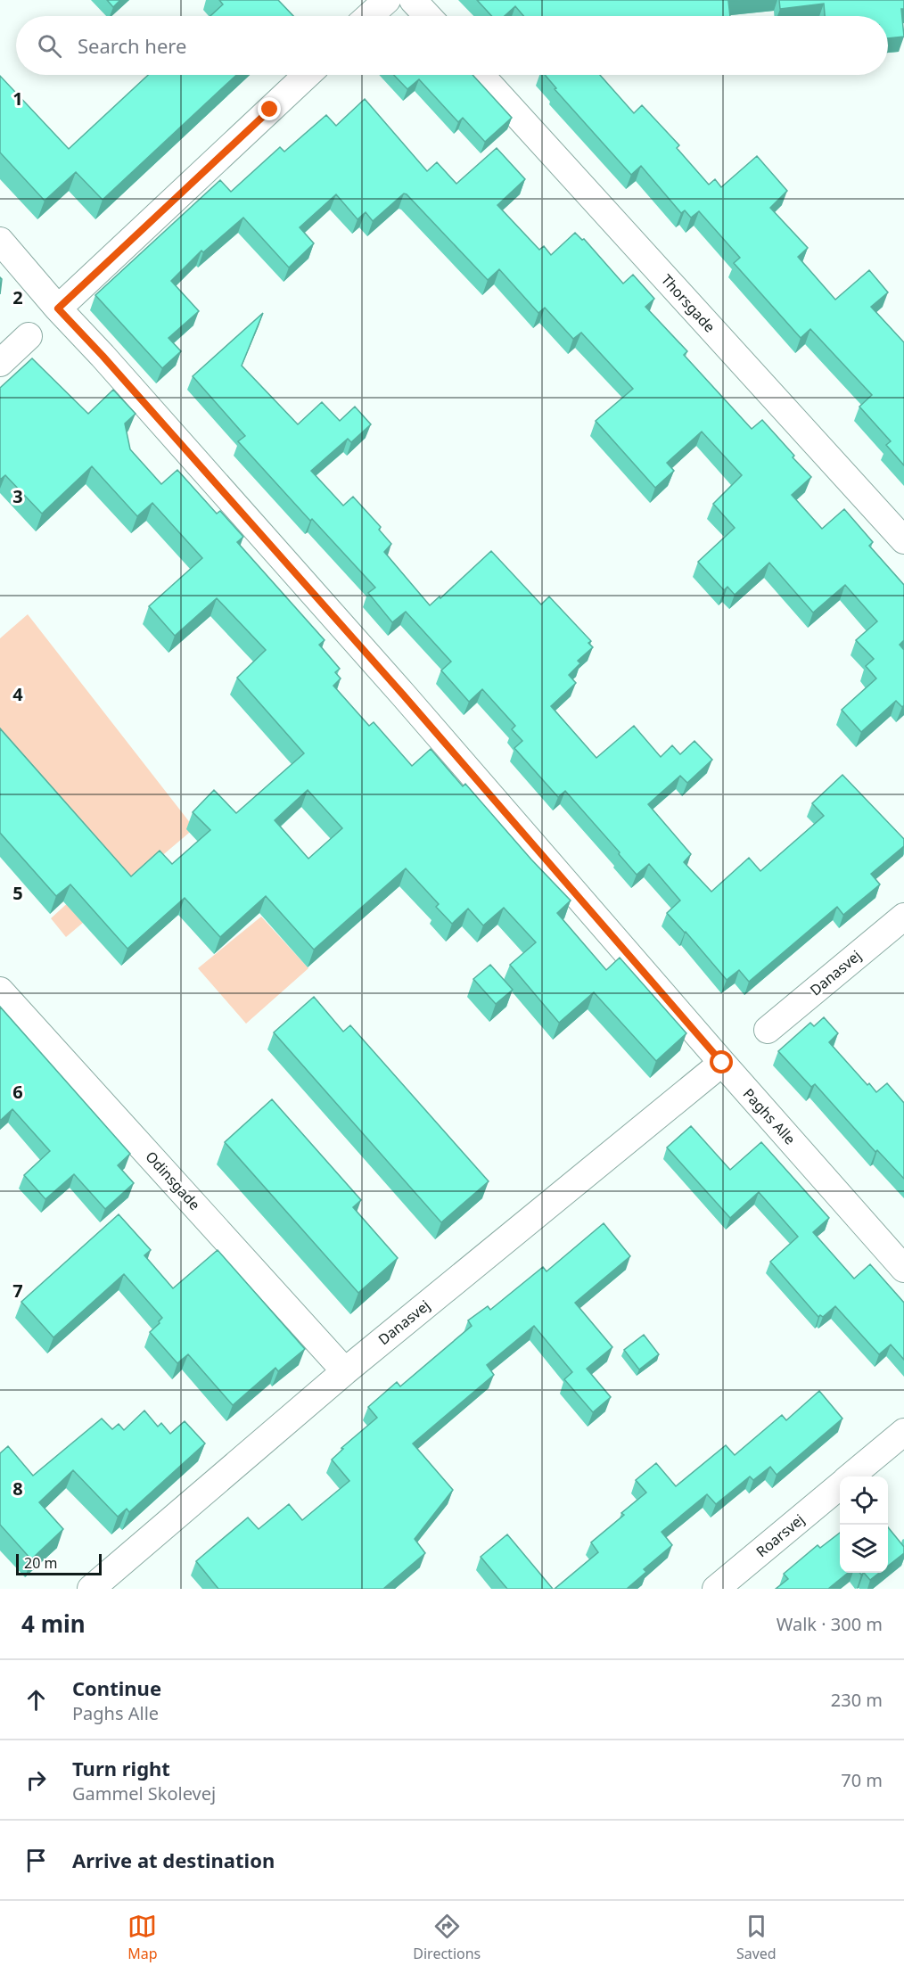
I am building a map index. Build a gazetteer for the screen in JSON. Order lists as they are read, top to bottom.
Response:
{
  "streets": {
    "street": [
      "Thorsgade",
      "Danasvej",
      "Paghs Alle",
      "Odinsgade",
      "Roarsvej"
    ]
  },
  "crossings": [
    ["Danasvej", "Paghs Alle"],
    ["Danasvej", "Odinsgade"]
  ],
  "scale_bar": "20 m",
  "page": {
    "search": "Search here",
    "scale": "20 m",
    "heading": ["4 min", "Walk · 300 m"],
    "list": [
      ["Continue", "Paghs Alle", "230 m"],
      ["Turn right", "Gammel Skolevej", "70 m"],
      "Arrive at destination"
    ],
    "nav": ["Map", "Directions", "Saved"]
  },
  "grid": {
    "rows": [
      "1",
      "2",
      "3",
      "4",
      "5",
      "6",
      "7",
      "8"
    ]
  }
}
